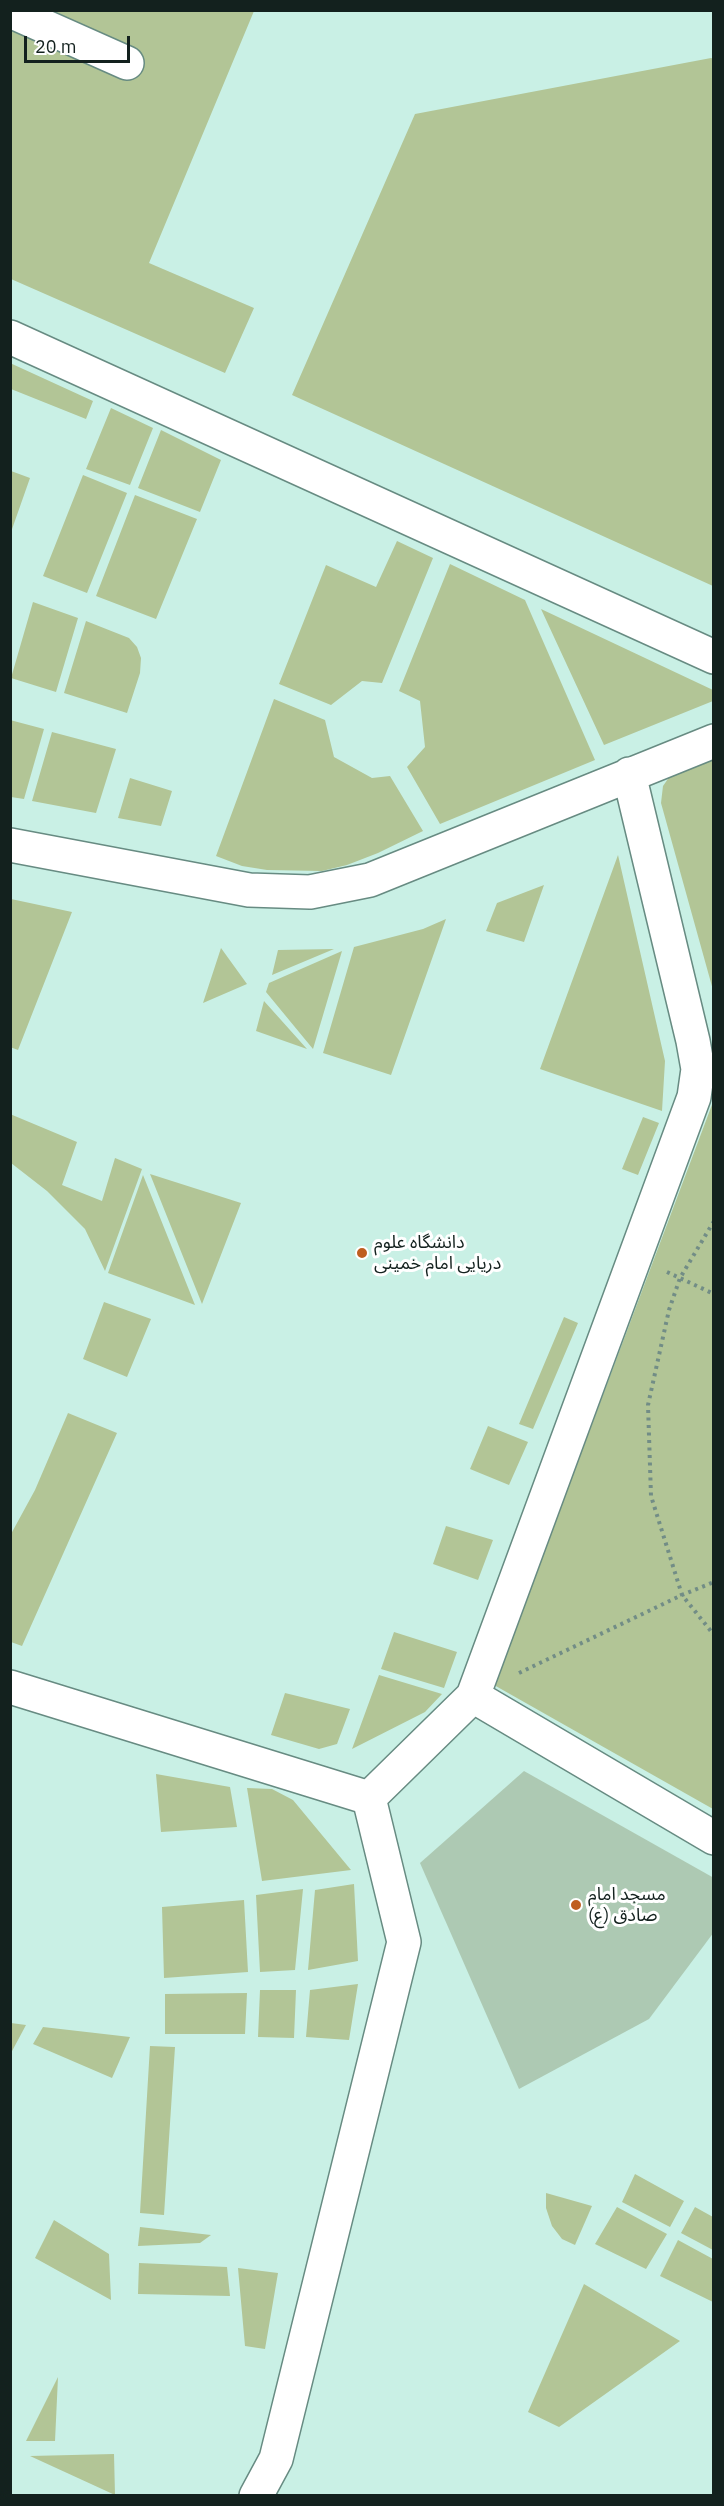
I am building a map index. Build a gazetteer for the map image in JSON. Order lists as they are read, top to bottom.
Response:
{
  "places": ["دانشگاه علوم دریایی امام خمینی", "مسجد امام صادق (ع)"],
  "scale_bar": "20 m"
}
